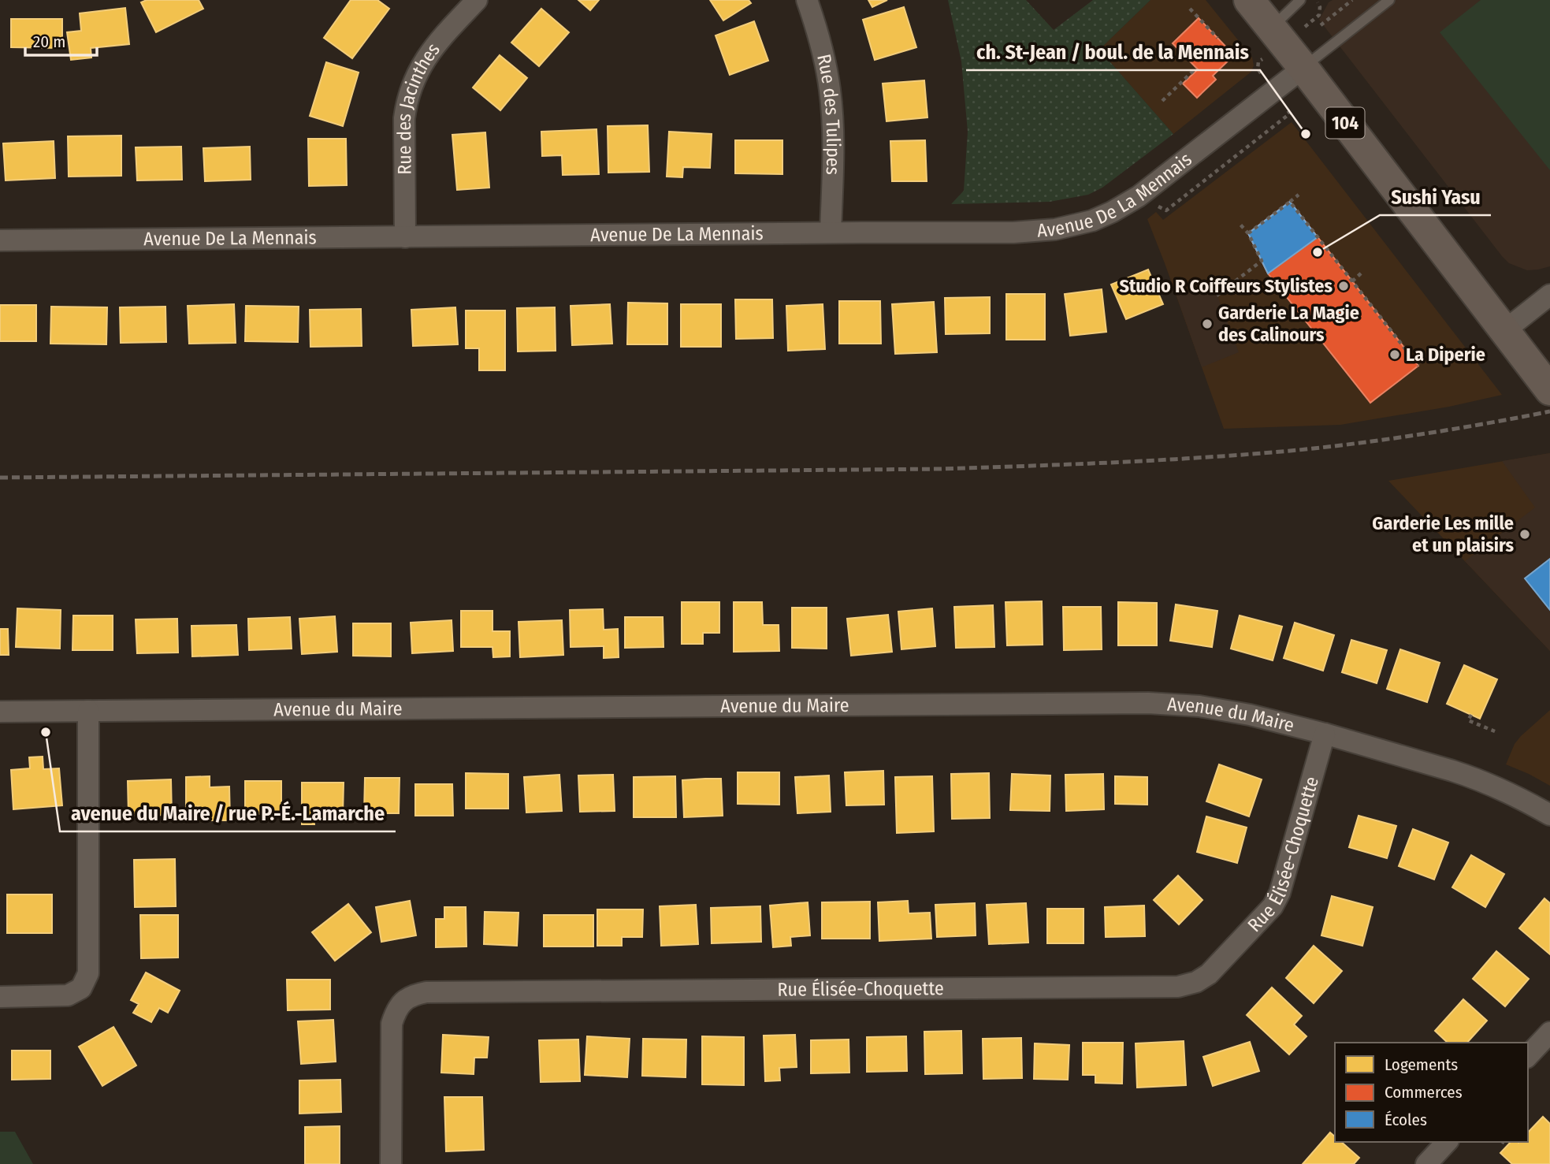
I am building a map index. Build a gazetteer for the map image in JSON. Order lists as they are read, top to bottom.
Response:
{
  "streets": {
    "main road": ["104"],
    "street": [
      "Rue des Jacinthes",
      "Rue des Tulipes",
      "Avenue De La Mennais",
      "Avenue du Maire",
      "Rue Élisée-Choquette"
    ]
  },
  "crossings": [
    ["Rue des Jacinthes", "Avenue De La Mennais"],
    ["Rue des Tulipes", "Avenue De La Mennais"],
    ["104", "Avenue De La Mennais"],
    ["Avenue du Maire", "Rue Élisée-Choquette"]
  ],
  "places": [
    "ch. St-Jean / boul. de la Mennais",
    "Sushi Yasu",
    "Studio R Coiffeurs Stylistes",
    "Garderie La Magie des Calinours",
    "La Diperie",
    "Garderie Les mille et un plaisirs",
    "avenue du Maire / rue P.-É.-Lamarche"
  ],
  "legend": ["Logements", "Commerces", "Écoles"],
  "scale_bar": "20 m"
}
